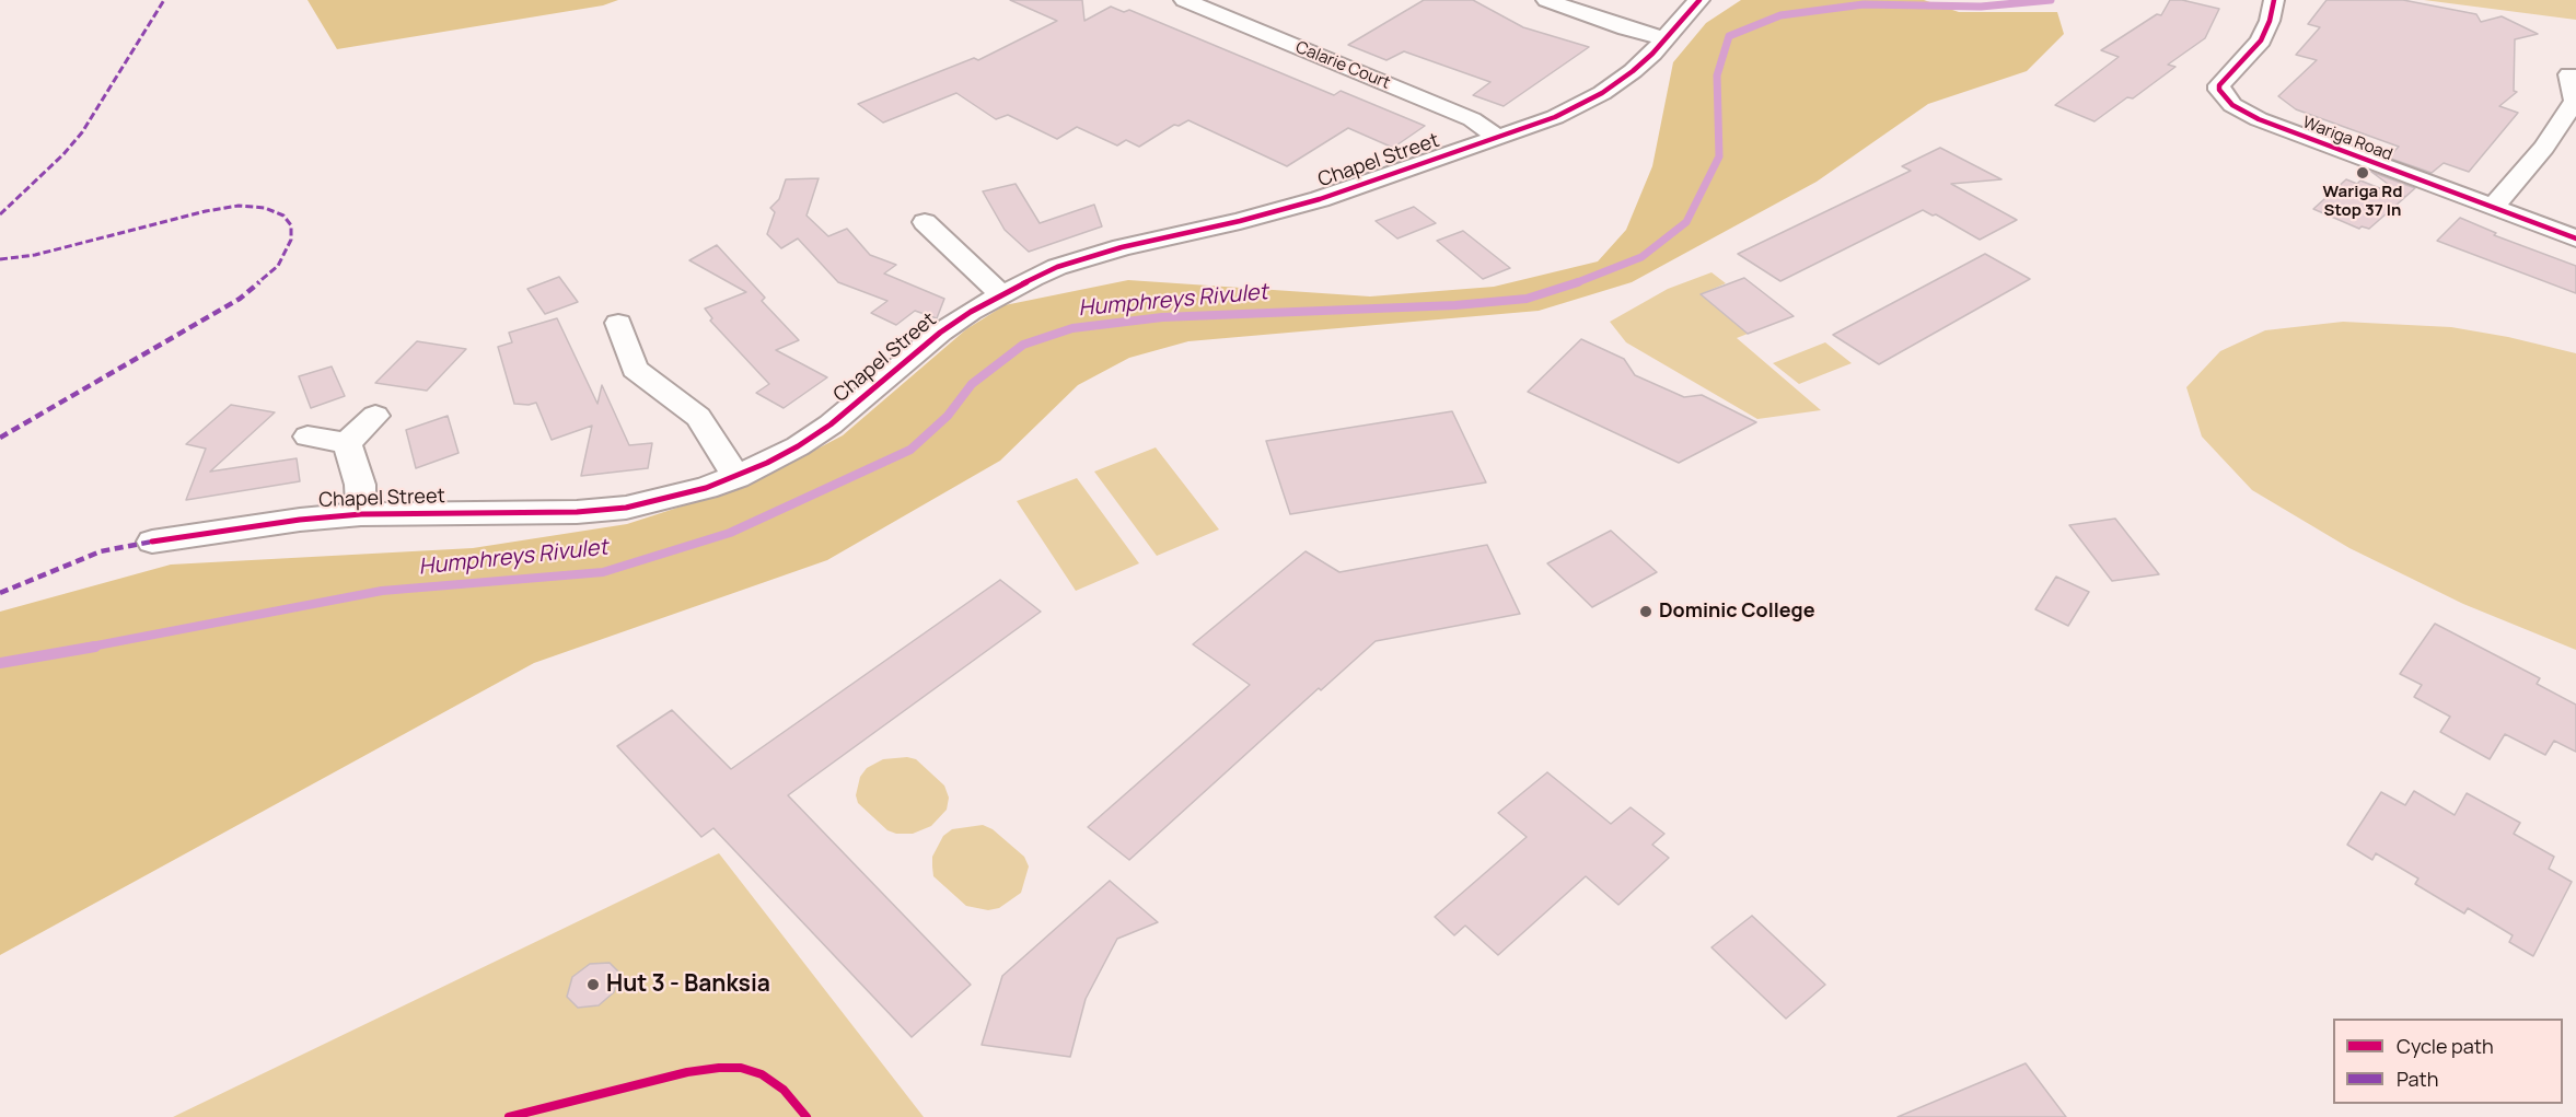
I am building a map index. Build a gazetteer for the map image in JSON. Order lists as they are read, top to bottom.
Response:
{
  "streets": {
    "street": ["Calarie Court", "Wariga Road", "Chapel Street"]
  },
  "crossings": [
    ["Calarie Court", "Chapel Street"]
  ],
  "water": ["Humphreys Rivulet"],
  "places": ["Wariga Rd Stop 37 In", "Dominic College", "Hut 3 - Banksia"],
  "legend": ["Cycle path", "Path"]
}
